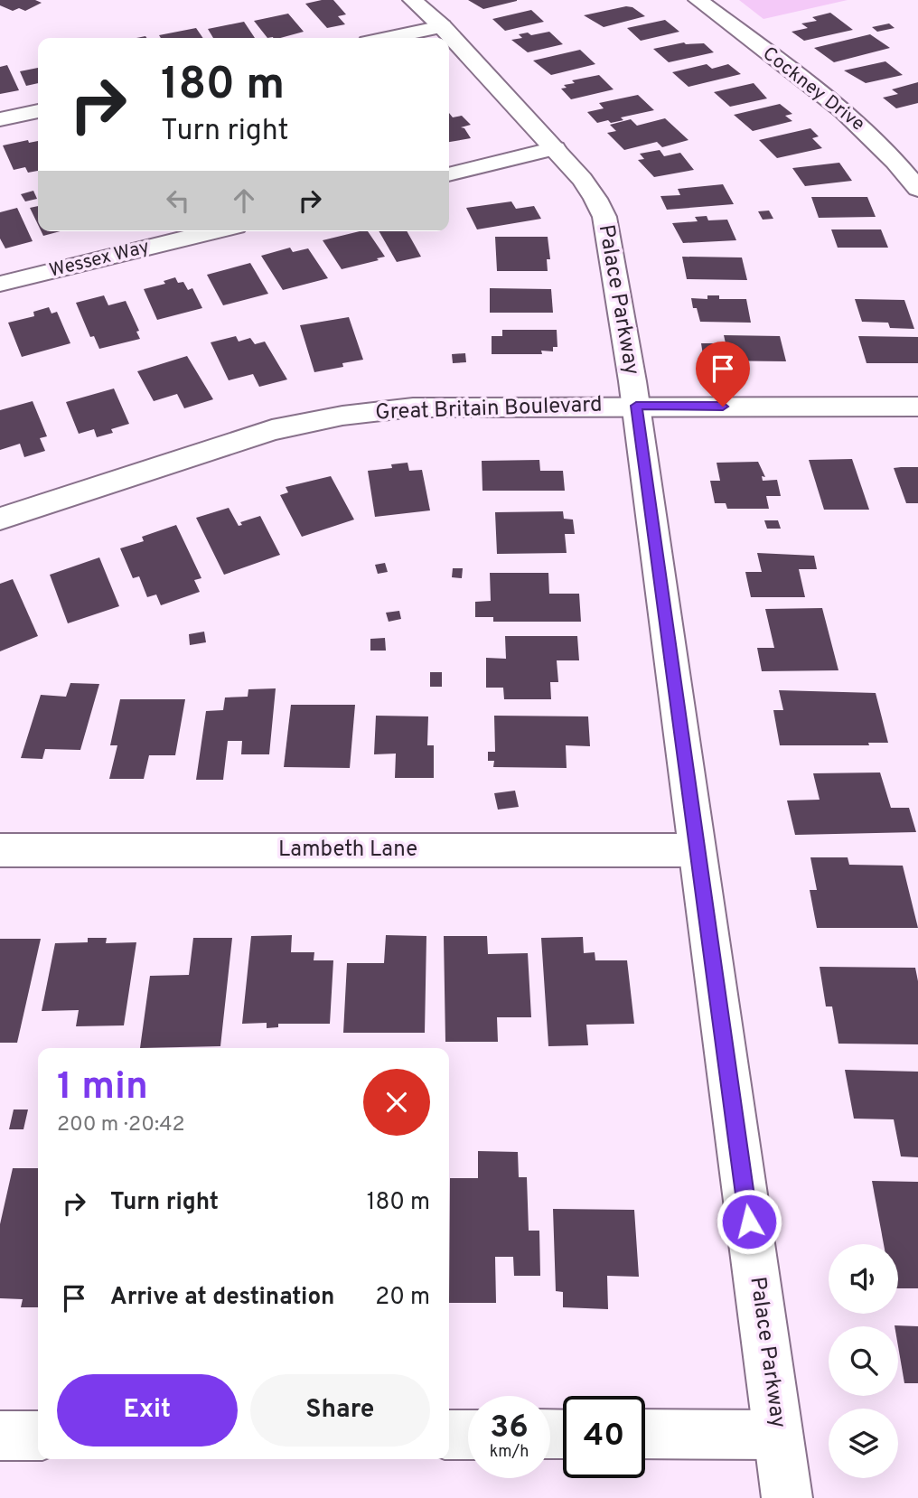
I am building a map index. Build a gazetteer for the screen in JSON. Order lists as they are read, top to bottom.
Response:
{
  "streets": {
    "street": [
      "Cockney Drive",
      "Wessex Way",
      "Palace Parkway",
      "Great Britain Boulevard",
      "Lambeth Lane"
    ]
  },
  "crossings": [
    ["Palace Parkway", "Great Britain Boulevard"],
    ["Palace Parkway", "Lambeth Lane"]
  ],
  "page": {
    "turn": ["180 m", "Turn right"],
    "heading": ["1 min", "200 m · 20:42"],
    "list": [
      {
        "name": "Turn right",
        "value": "180 m"
      },
      {
        "name": "Arrive at destination",
        "value": "20 m"
      }
    ],
    "buttons": ["Exit", "Share"],
    "speed": "36 km/h",
    "limit": "40"
  }
}
